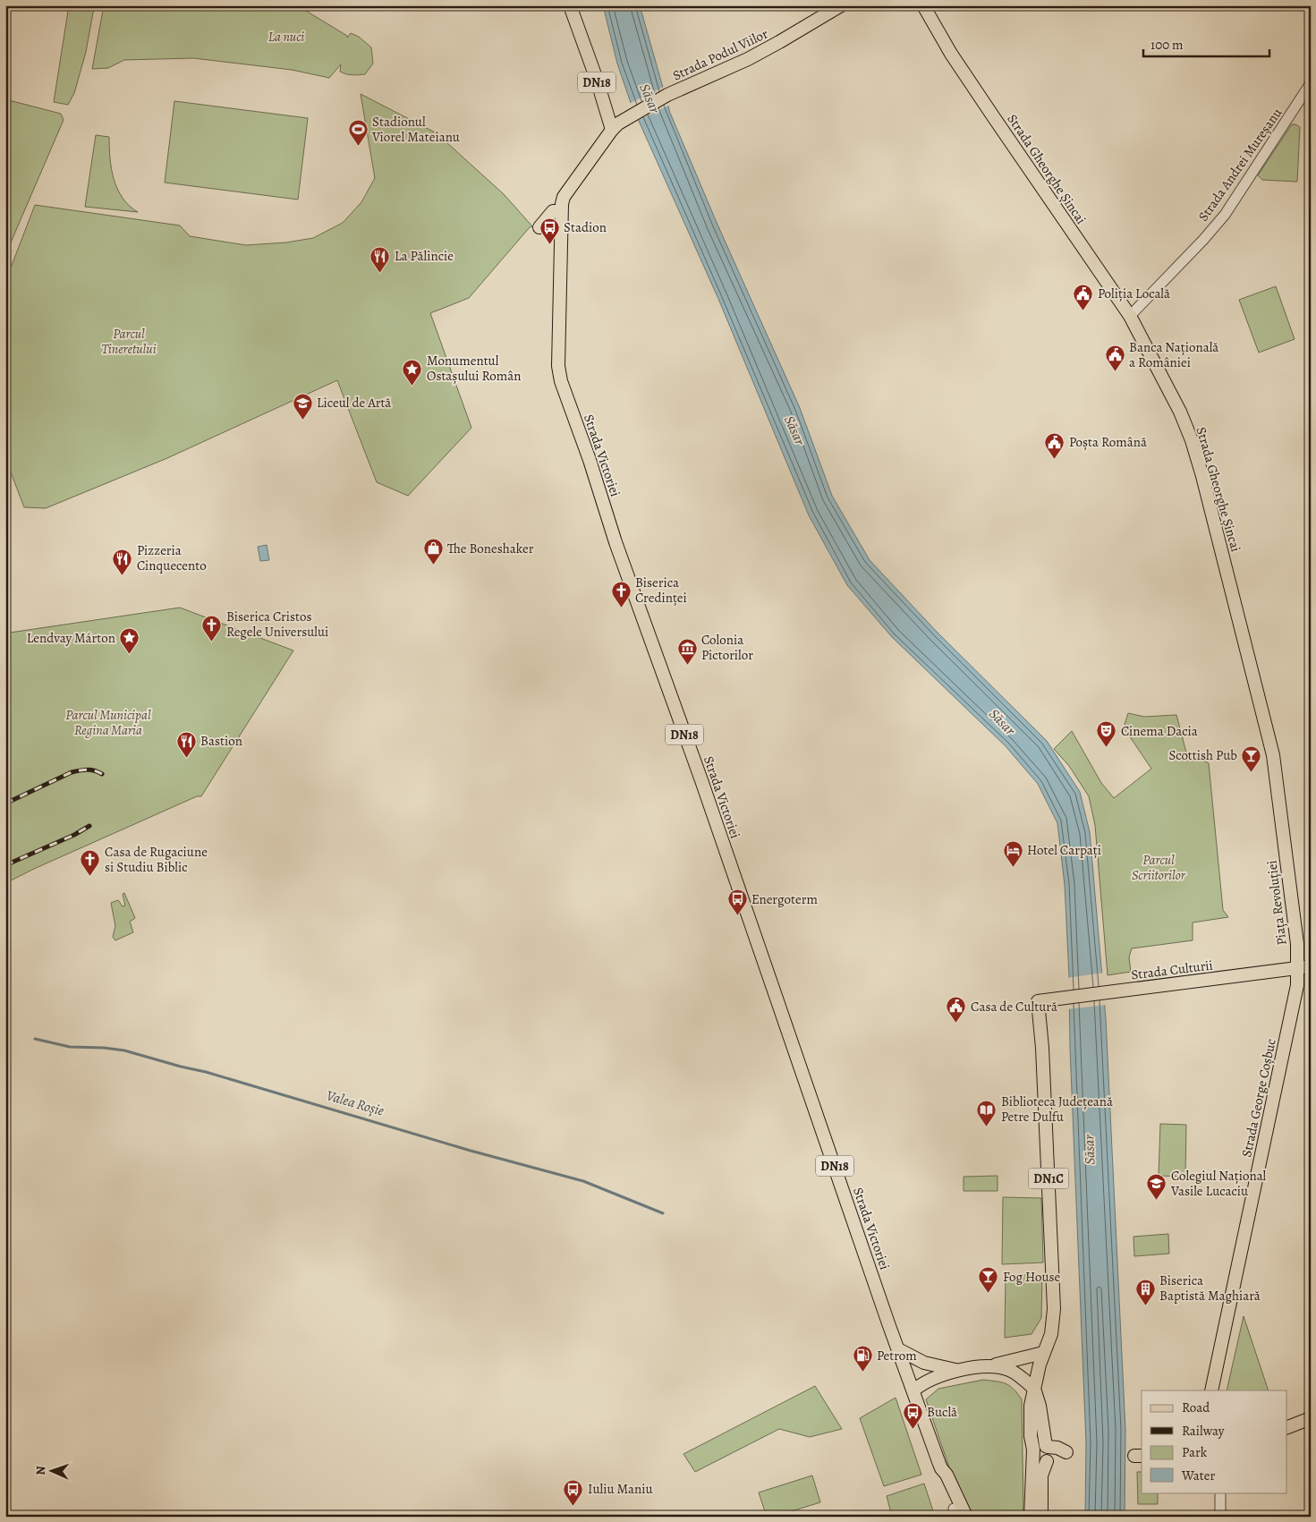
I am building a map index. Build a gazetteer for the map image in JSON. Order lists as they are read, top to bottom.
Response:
{
  "streets": {
    "main road": [
      "Strada Podul Viilor",
      "DN18",
      "Strada Gheorghe Șincai",
      "Strada Victoriei",
      "Piața Revoluției",
      "Strada Culturii",
      "Strada George Coșbuc",
      "DN1C"
    ],
    "street": ["Strada Andrei Mureșanu"]
  },
  "crossings": [
    ["Strada Podul Viilor", "DN18"],
    ["Strada Podul Viilor", "Strada Victoriei"],
    ["DN18", "Strada Victoriei"],
    ["Strada Andrei Mureșanu", "Strada Gheorghe Șincai"],
    ["Strada Gheorghe Șincai", "Piața Revoluției"],
    ["Piața Revoluției", "Strada Culturii"],
    ["Piața Revoluției", "Strada George Coșbuc"],
    ["Strada Culturii", "Strada George Coșbuc"],
    ["Strada Culturii", "DN1C"]
  ],
  "water": ["Săsar", "Valea Roșie"],
  "parks": [
    "La nuci",
    "Parcul Tineretului",
    "Parcul Municipal Regina Maria",
    "Parcul Scriitorilor"
  ],
  "places": {
    "sports": ["Stadionul Viorel Mateianu"],
    "bus stop": [
      "Stadion",
      "Energoterm",
      "Buclă",
      "Iuliu Maniu"
    ],
    "restaurant": ["La Pălincie", "Pizzeria Cinquecento", "Bastion"],
    "public building": [
      "Poliția Locală",
      "Banca Națională a României",
      "Poșta Română",
      "Casa de Cultură"
    ],
    "place": ["Monumentul Ostașului Român", "Lendvay Márton"],
    "school or university": ["Liceul de Artă", "Colegiul Național Vasile Lucaciu"],
    "shop": ["The Boneshaker"],
    "church": ["Biserica Credinței", "Biserica Cristos Regele Universului", "Casa de Rugaciune si Studiu Biblic"],
    "museum": ["Colonia Pictorilor"],
    "theatre": ["Cinema Dacia"],
    "bar": ["Scottish Pub", "Fog House"],
    "hotel": ["Hotel Carpați"],
    "library": ["Biblioteca Județeană Petre Dulfu"],
    "building": ["Biserica Baptistă Maghiară"],
    "fuel station": ["Petrom"]
  },
  "legend": [
    "Road",
    "Railway",
    "Park",
    "Water"
  ],
  "scale_bar": "100 m",
  "north": "left"
}
